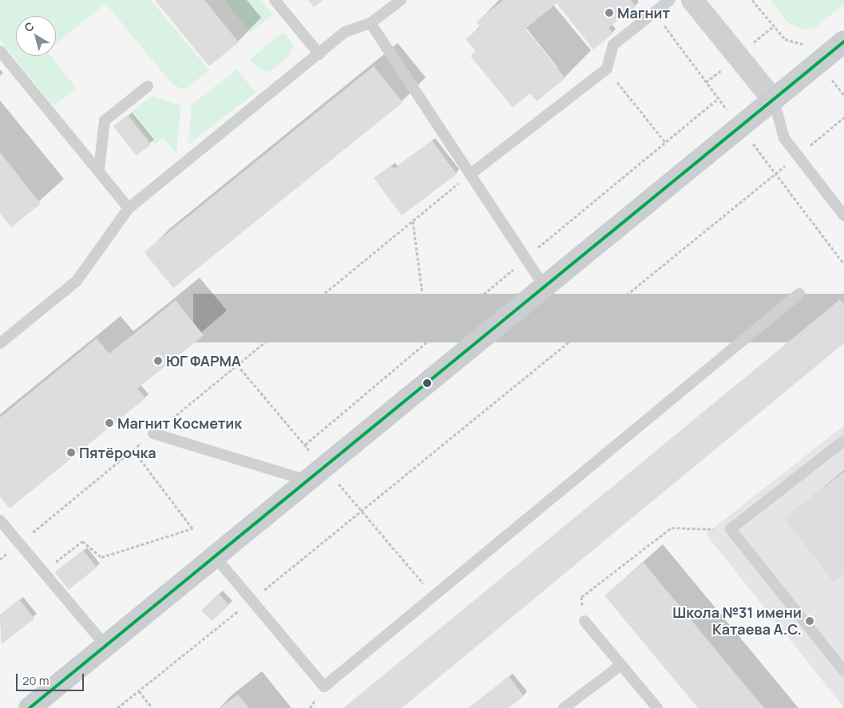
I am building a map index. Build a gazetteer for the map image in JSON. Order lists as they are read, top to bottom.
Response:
{
  "places": [
    "Магнит",
    "ЮГ ФАРМА",
    "Магнит Косметик",
    "Пятёрочка",
    "Школа №31 имени Катаева А.С."
  ],
  "scale_bar": "20 m",
  "north": "top left"
}
